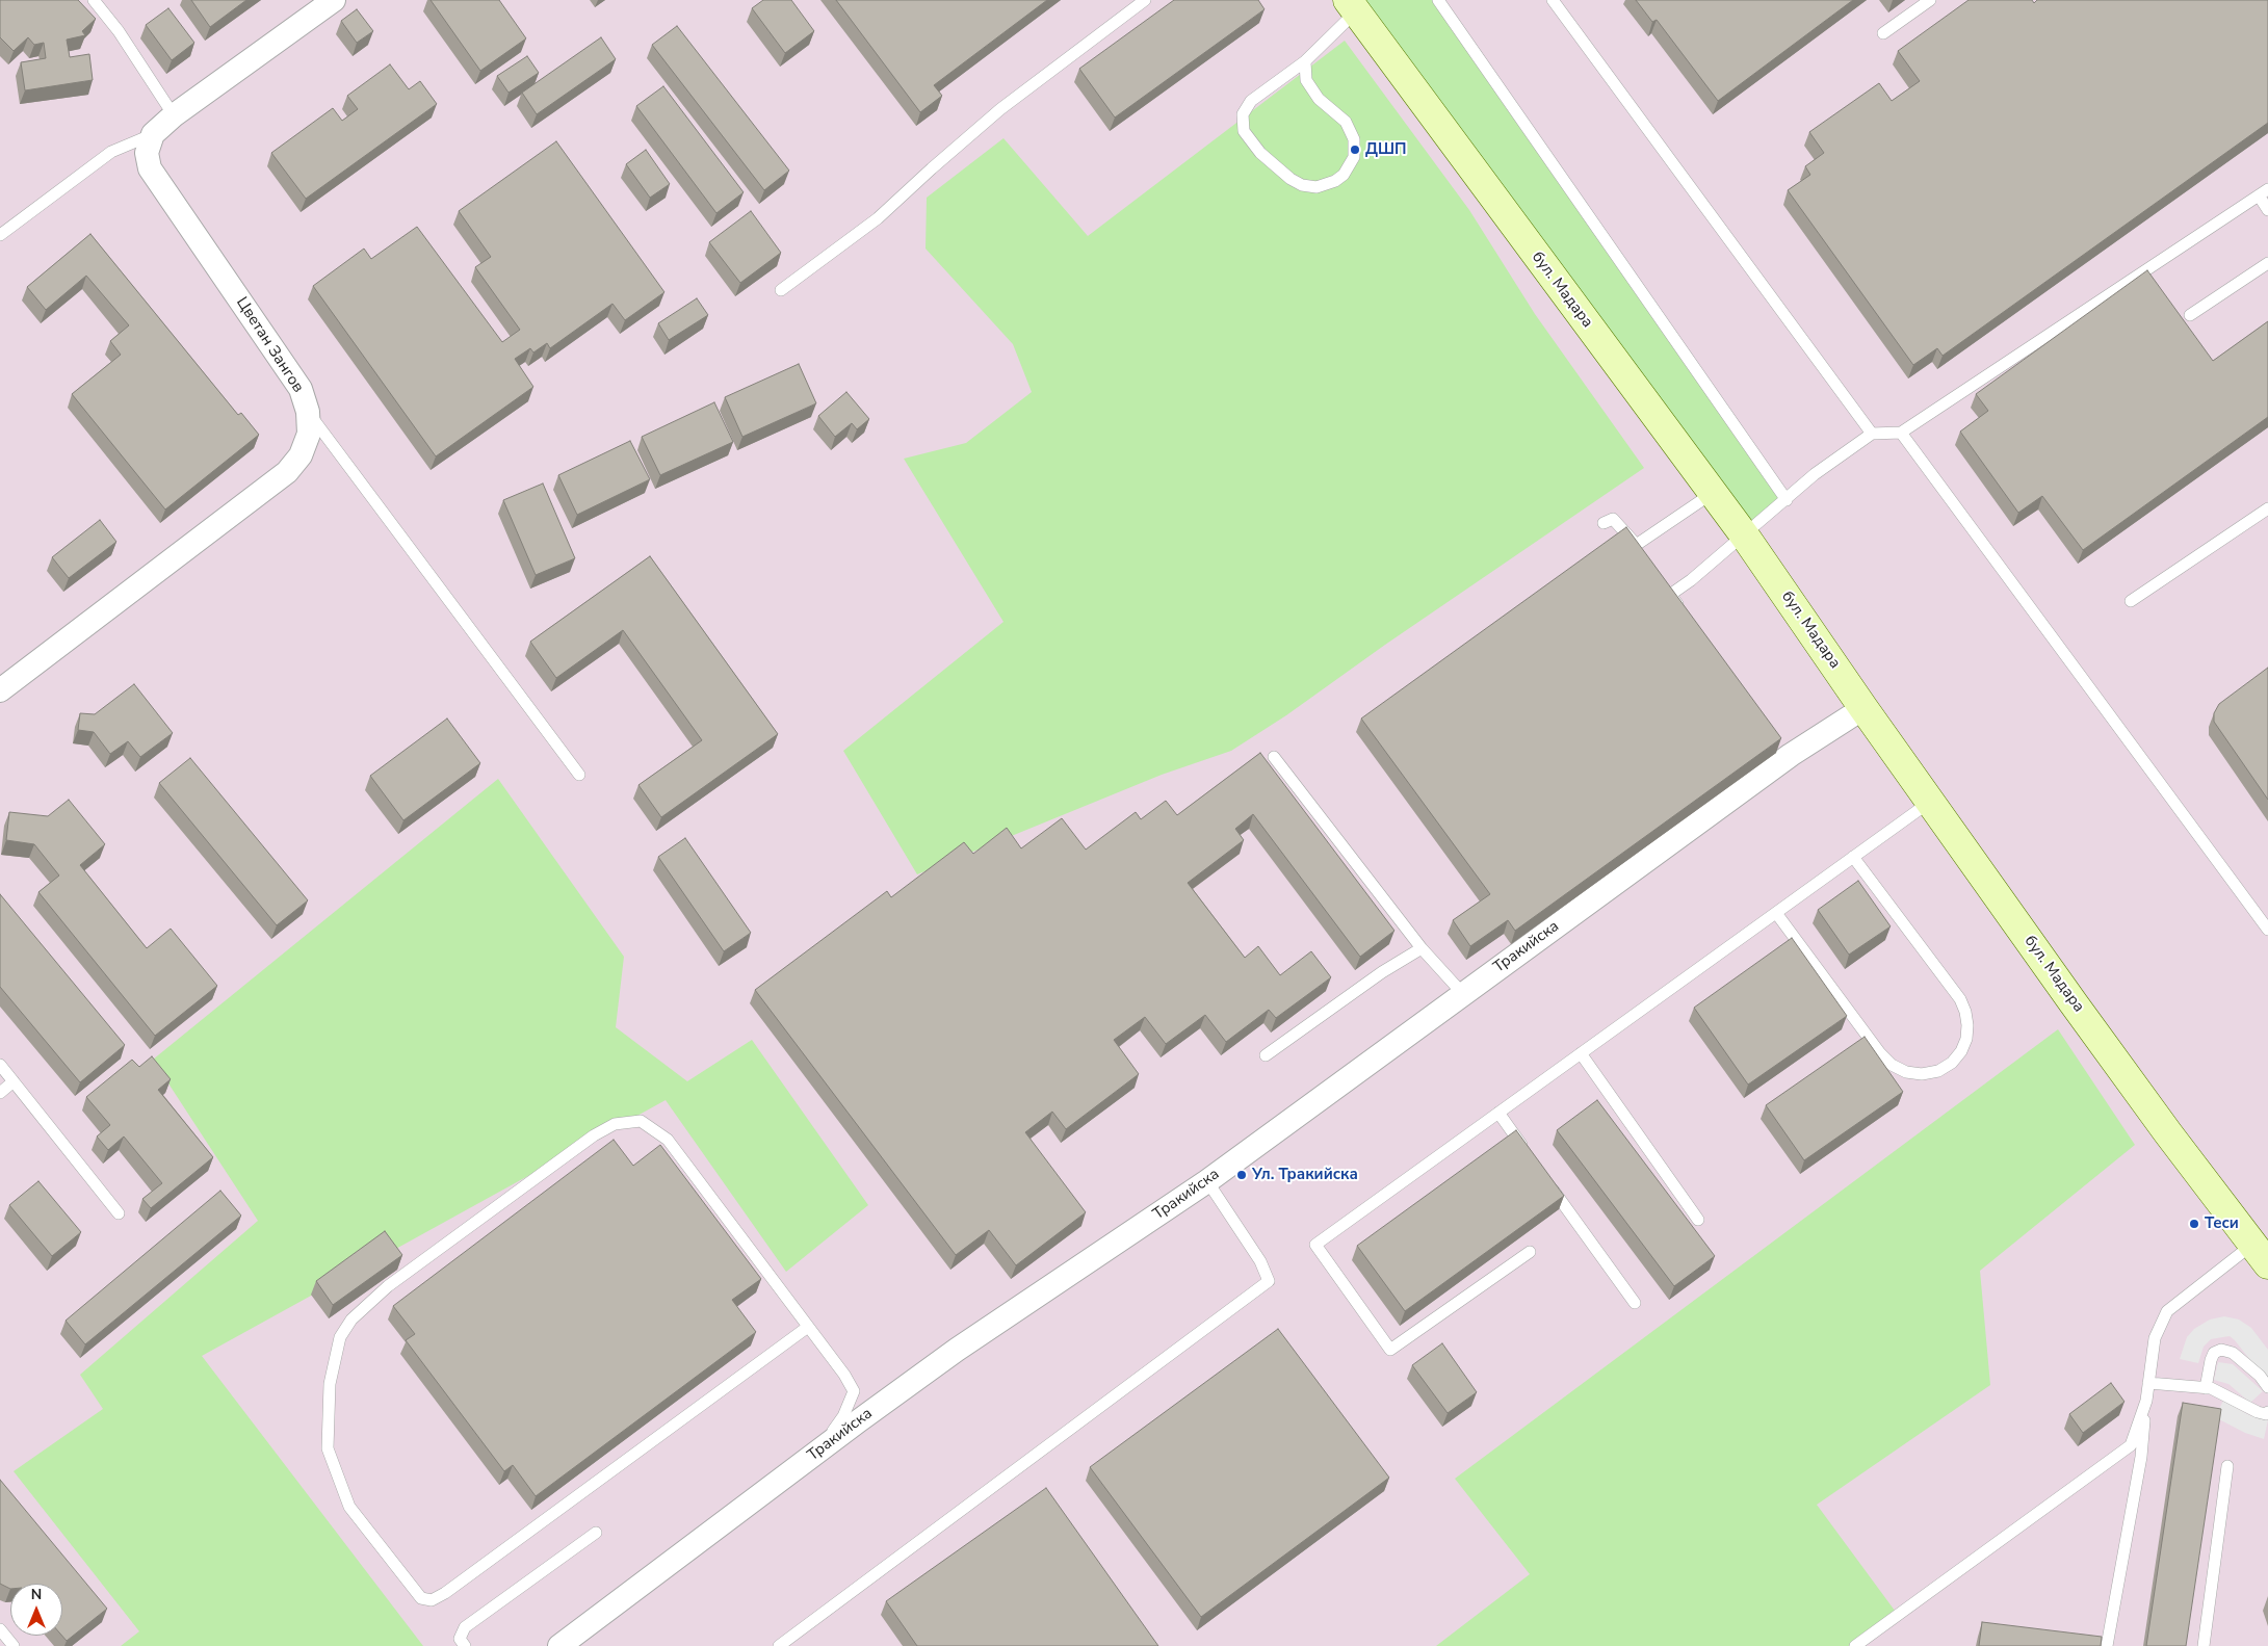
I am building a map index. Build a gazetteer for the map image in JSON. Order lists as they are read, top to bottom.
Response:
{
  "streets": {
    "main road": ["бул. Мадара"],
    "street": ["Цветан Зангов", "Тракийска"]
  },
  "crossings": [
    ["бул. Мадара", "Тракийска"]
  ],
  "places": ["ДШП", "Ул. Тракийска", "Теси"],
  "north": "top"
}
